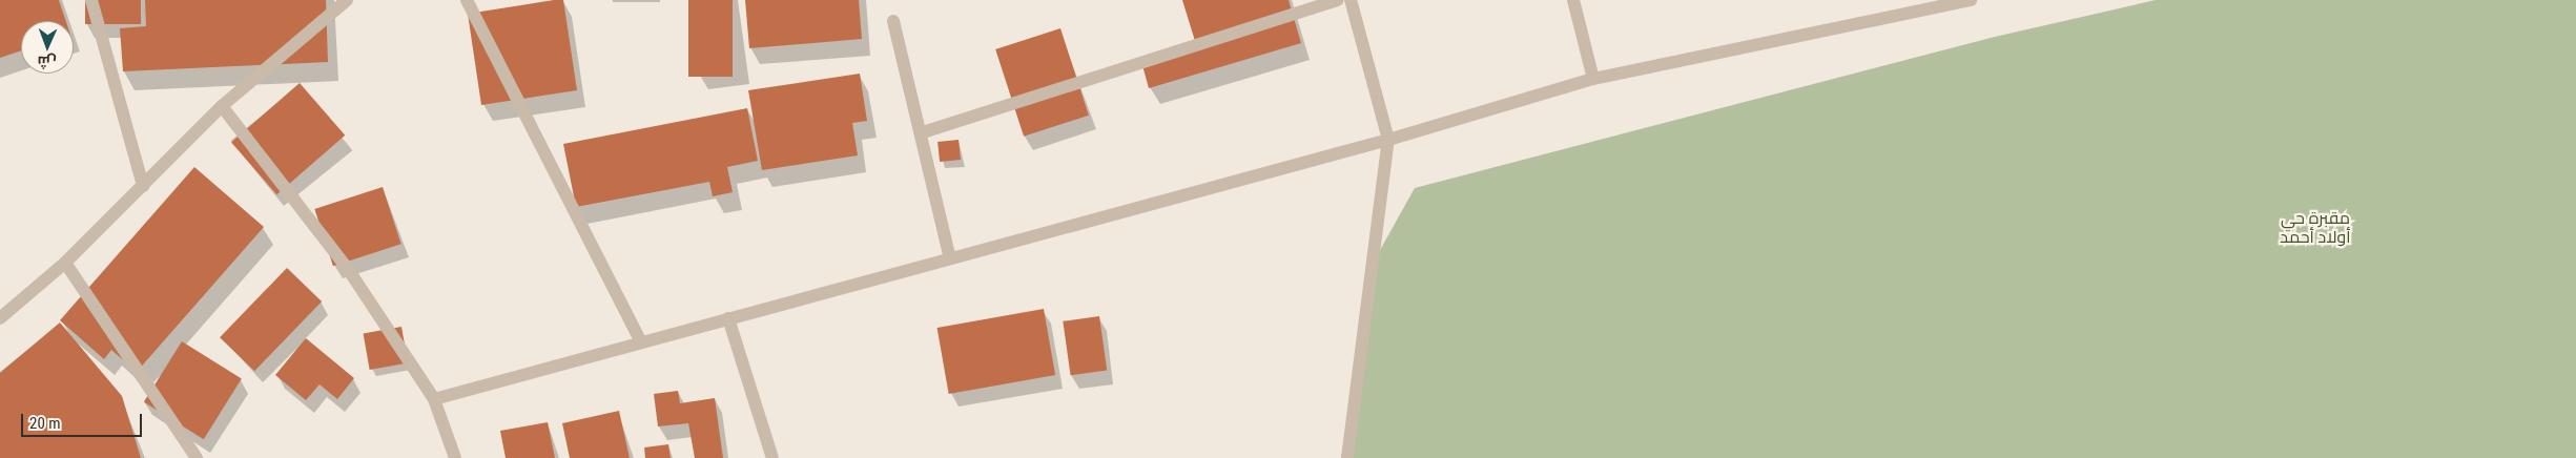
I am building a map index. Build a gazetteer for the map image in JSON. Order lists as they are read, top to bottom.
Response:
{
  "parks": ["مقبرة حي أولاد أحمد"],
  "scale_bar": "20 m",
  "north": "bottom"
}
